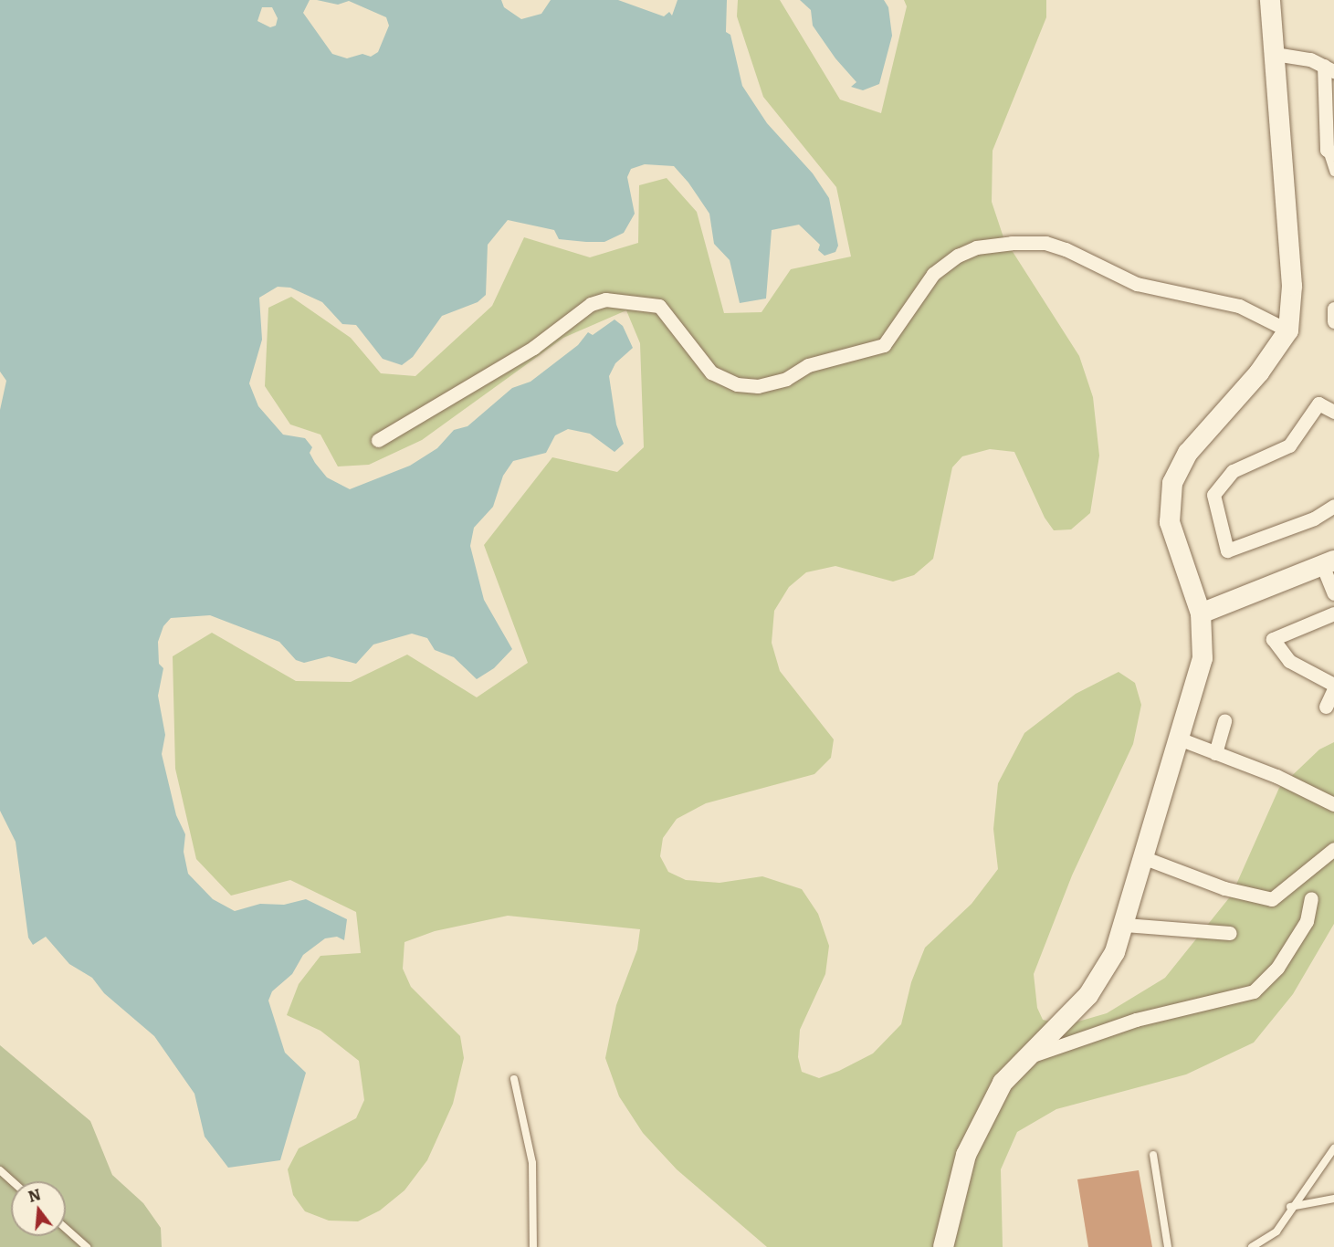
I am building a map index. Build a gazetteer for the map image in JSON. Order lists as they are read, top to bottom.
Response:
{
  "north": "top"
}
